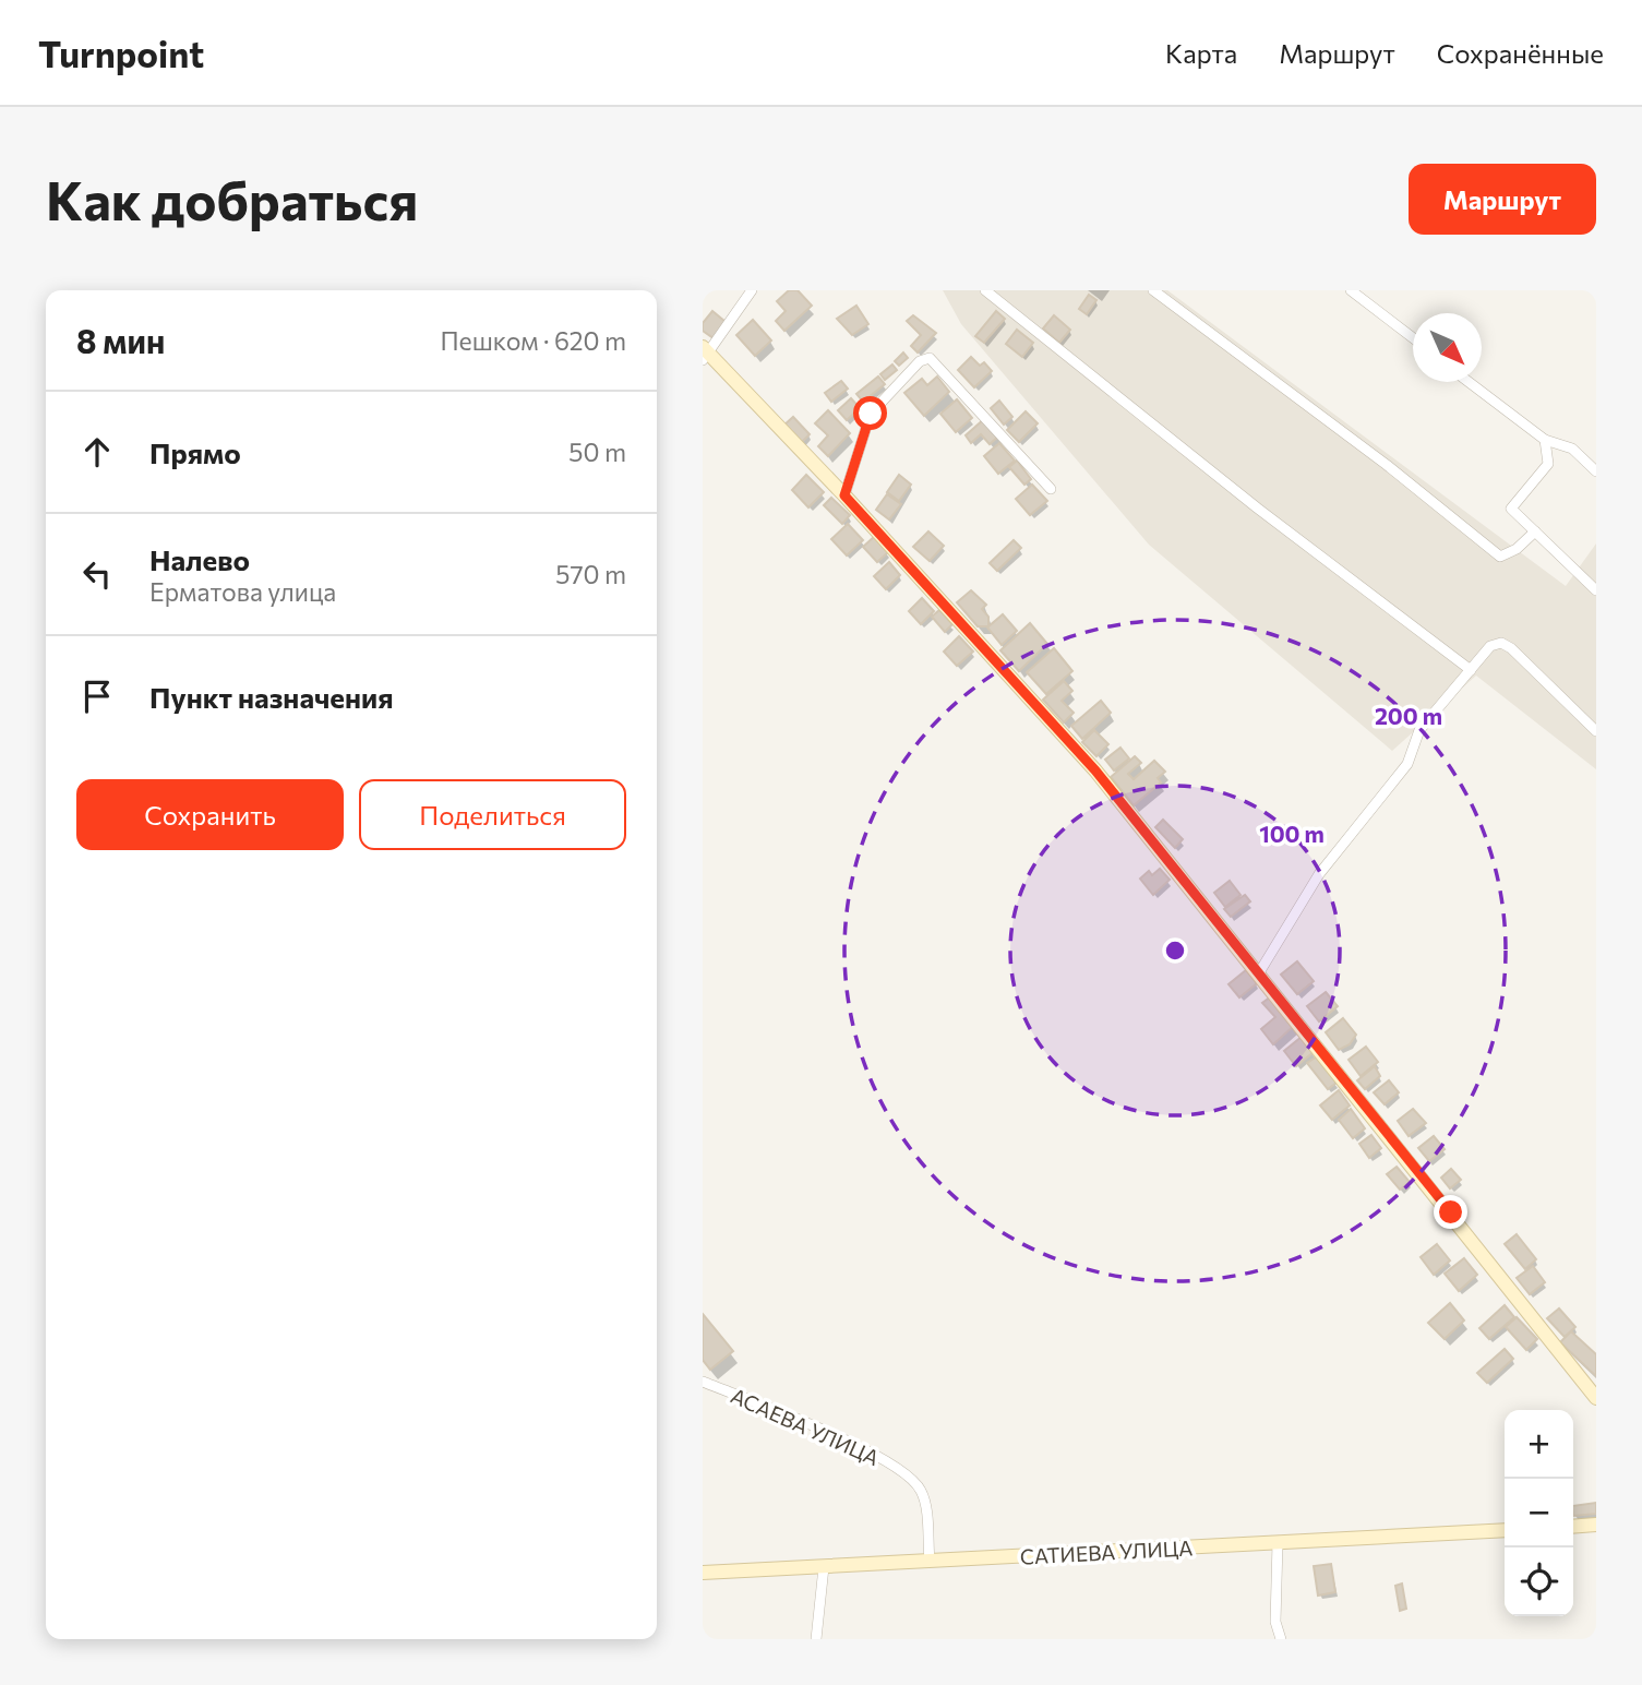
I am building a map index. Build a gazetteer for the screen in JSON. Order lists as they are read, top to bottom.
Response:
{
  "streets": {
    "street": ["АСАЕВА УЛИЦА", "САТИЕВА УЛИЦА"]
  },
  "crossings": [
    ["АСАЕВА УЛИЦА", "САТИЕВА УЛИЦА"]
  ],
  "north": "bottom right",
  "page": {
    "header": "Turnpoint",
    "nav": ["Карта", "Маршрут", "Сохранённые"],
    "buttons": [
      "Маршрут",
      ["Сохранить", "Поделиться"]
    ],
    "title": "Как добраться",
    "heading": ["8 мин", "Пешком · 620 m"],
    "list": [
      ["Прямо", "50 m"],
      ["Налево", "Ерматова улица", "570 m"],
      "Пункт назначения"
    ],
    "map_buttons": ["+", "−"]
  },
  "rings": ["200 m", "100 m"]
}
